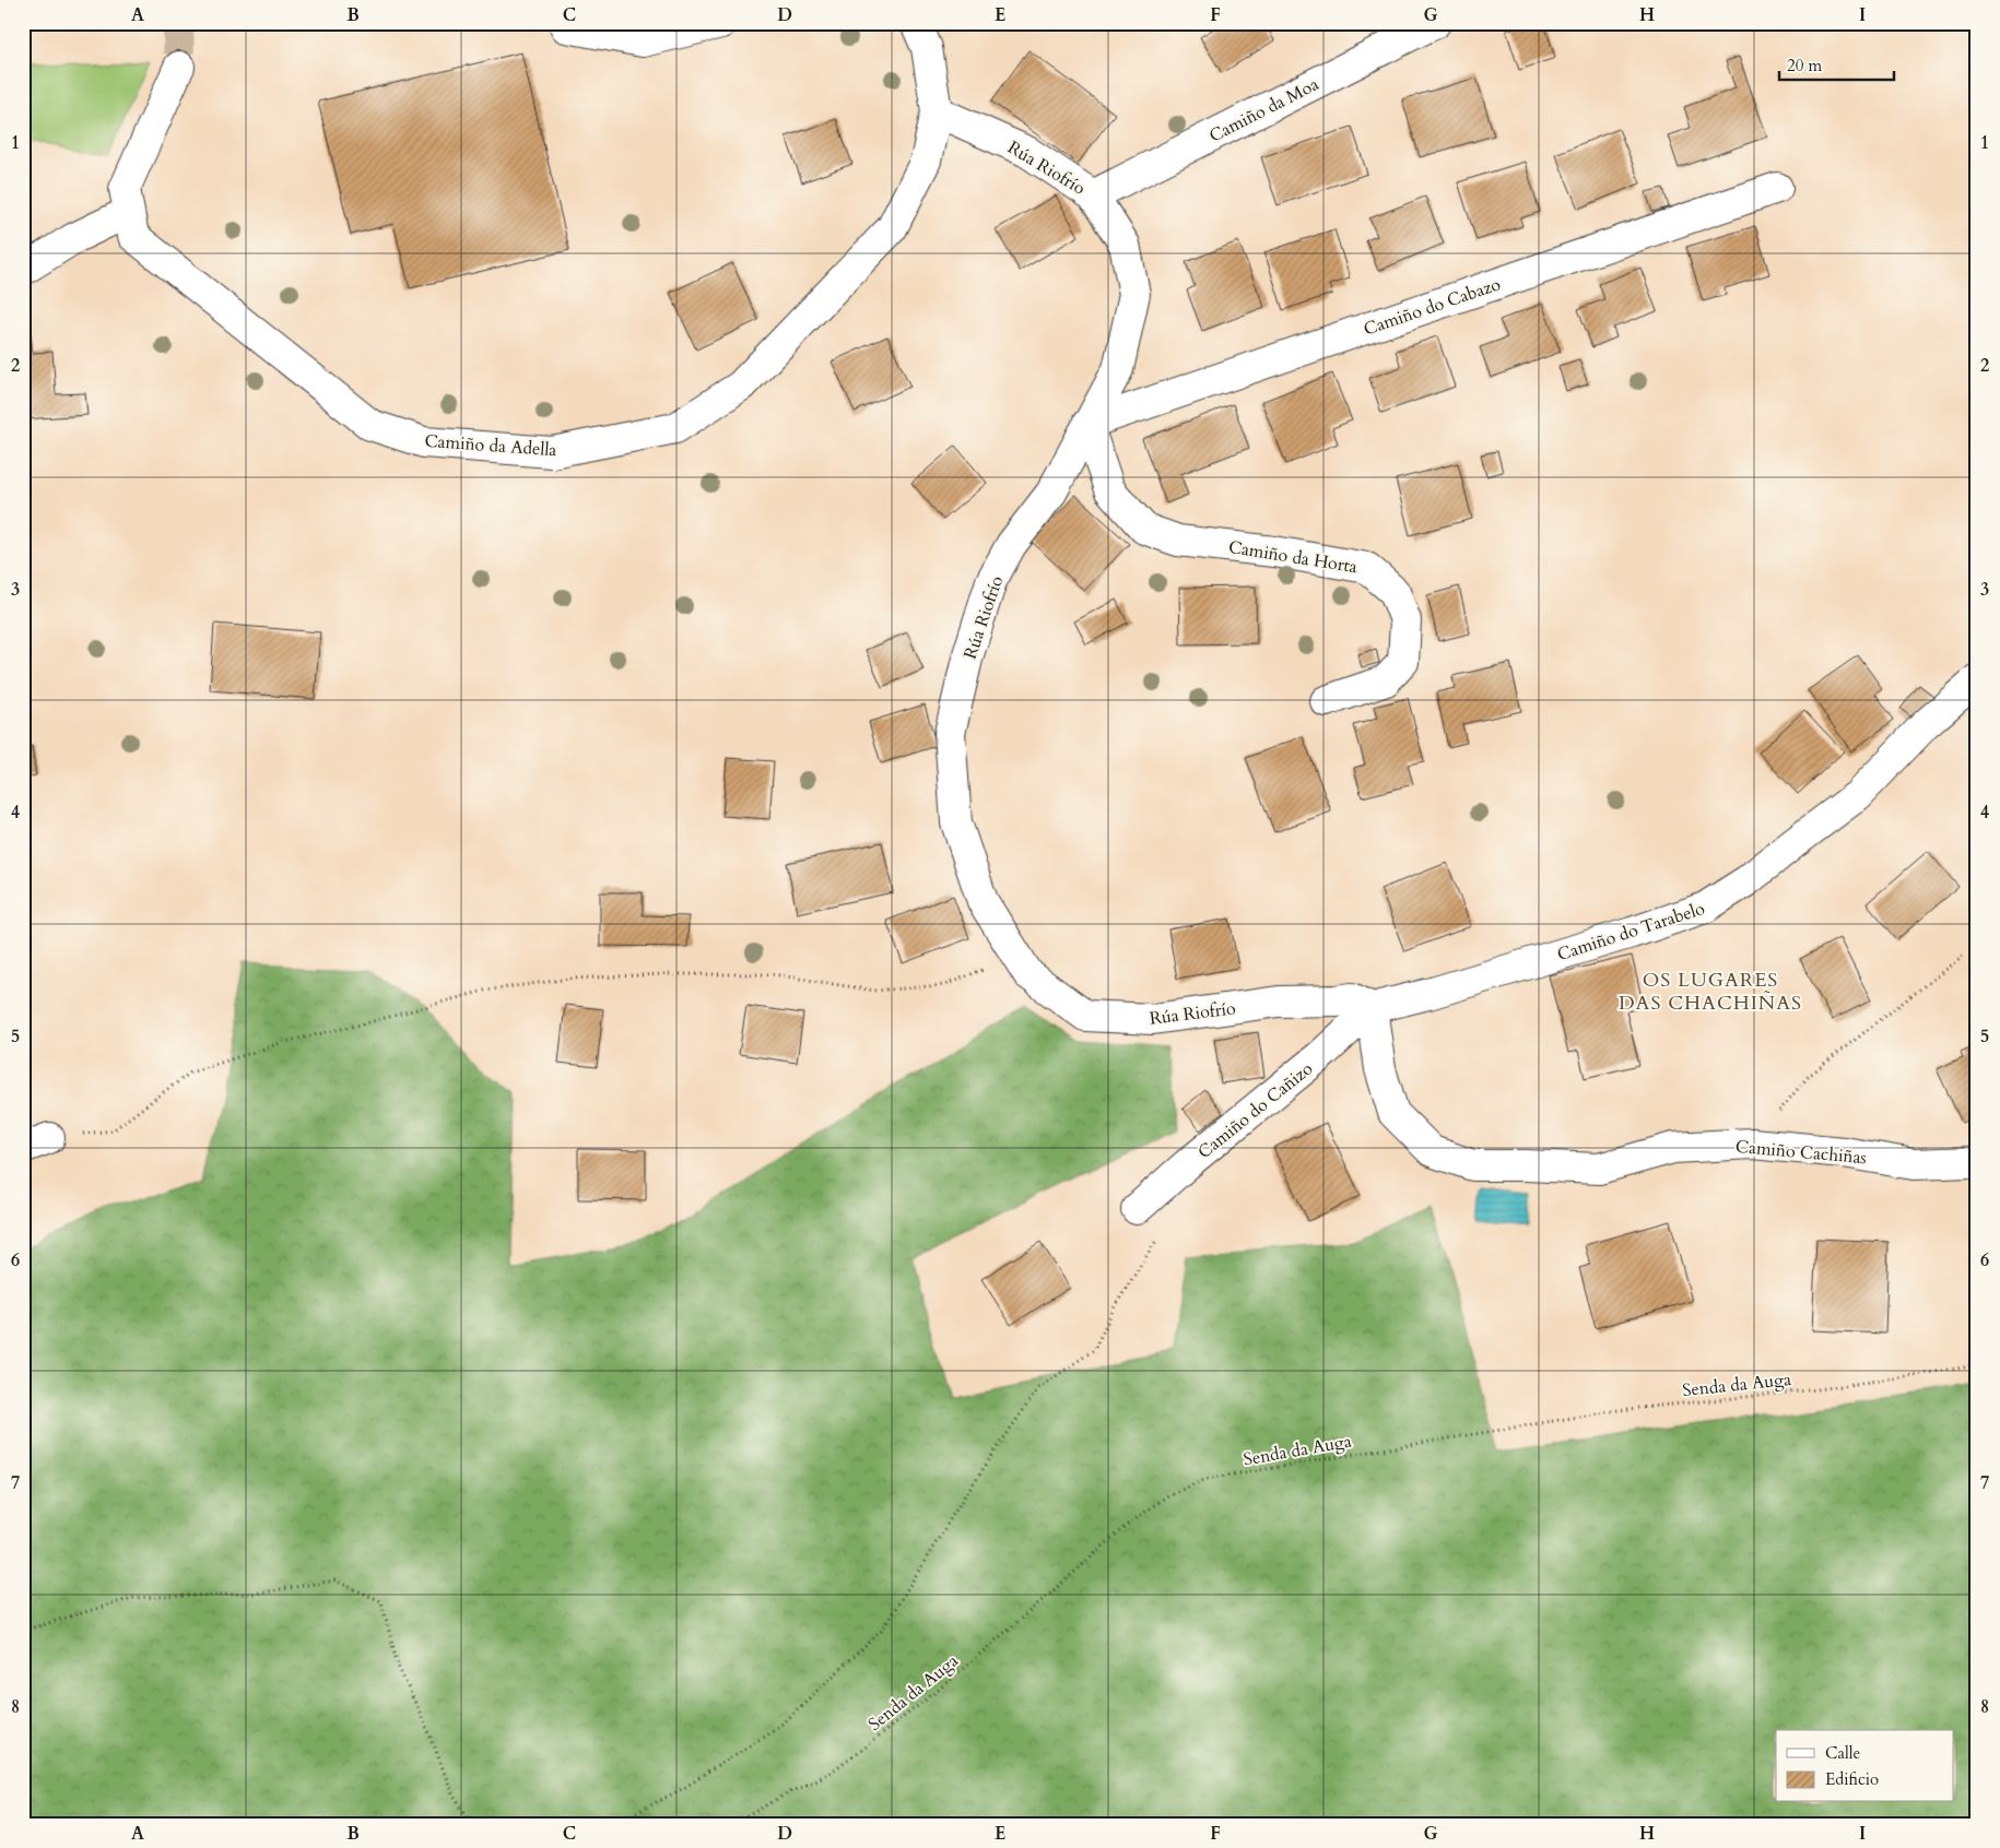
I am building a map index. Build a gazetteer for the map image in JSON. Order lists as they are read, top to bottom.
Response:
{
  "streets": {
    "street": [
      "Camiño da Moa",
      "Rúa Riofrío",
      "Camiño do Cabazo",
      "Camiño da Adella",
      "Camiño da Horta",
      "Camiño do Tarabelo",
      "Camiño do Cañizo",
      "Camiño Cachiñas"
    ],
    "path": ["Senda da Auga"]
  },
  "crossings": [
    ["Camiño da Moa", "Rúa Riofrío"],
    ["Rúa Riofrío", "Camiño do Cabazo"],
    ["Rúa Riofrío", "Camiño da Adella"],
    ["Rúa Riofrío", "Camiño da Horta"],
    ["Rúa Riofrío", "Camiño do Tarabelo"],
    ["Rúa Riofrío", "Camiño do Cañizo"],
    ["Rúa Riofrío", "Camiño Cachiñas"],
    ["Camiño do Cabazo", "Camiño da Horta"],
    ["Camiño do Tarabelo", "Camiño do Cañizo"],
    ["Camiño do Tarabelo", "Camiño Cachiñas"],
    ["Camiño do Cañizo", "Camiño Cachiñas"]
  ],
  "districts": ["OS LUGARES DAS CHACHIÑAS"],
  "legend": ["Calle", "Edificio"],
  "scale_bar": "20 m",
  "grid": {
    "columns": [
      "A",
      "B",
      "C",
      "D",
      "E",
      "F",
      "G",
      "H",
      "I"
    ],
    "rows": [
      "1",
      "2",
      "3",
      "4",
      "5",
      "6",
      "7",
      "8"
    ]
  }
}
